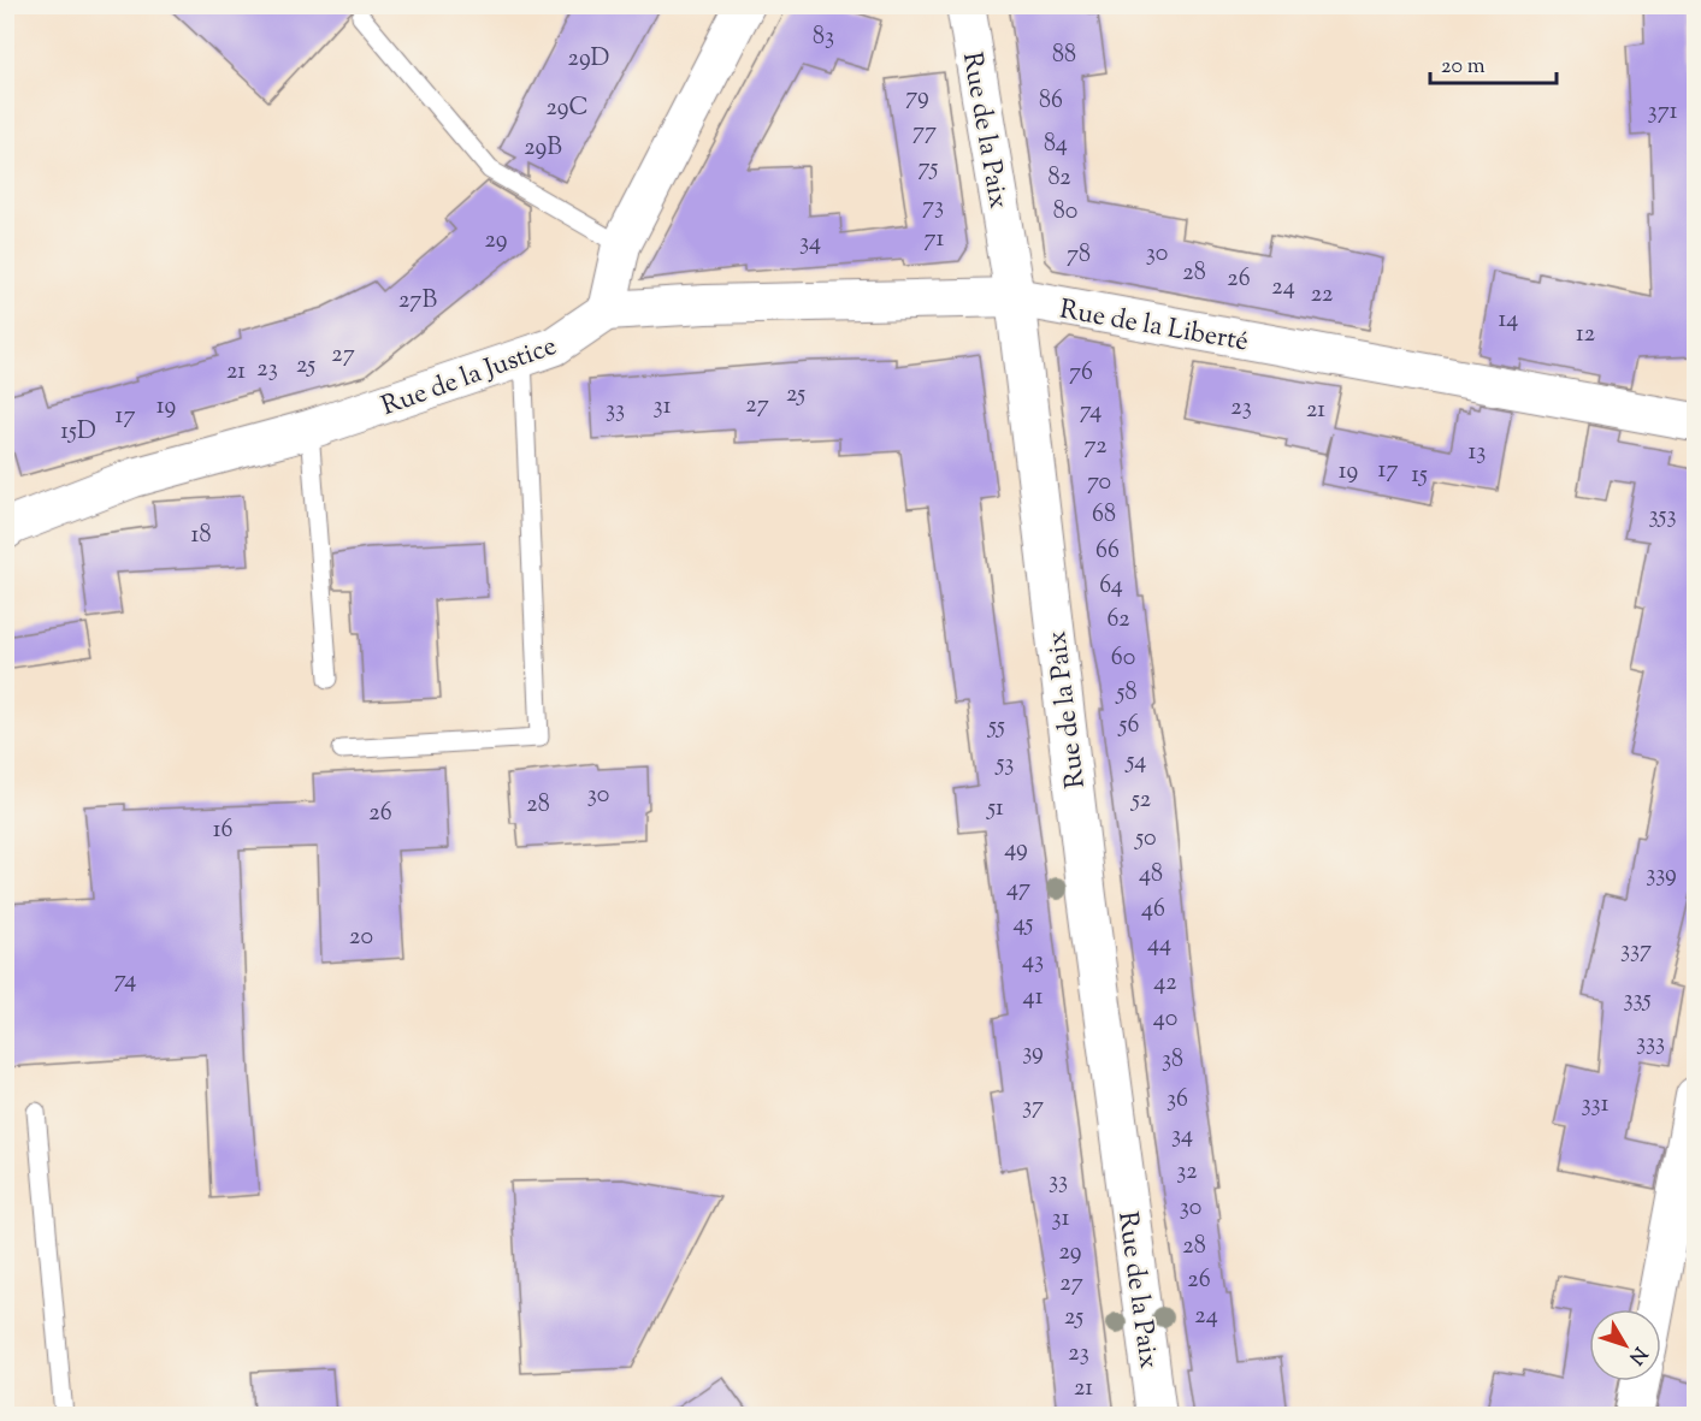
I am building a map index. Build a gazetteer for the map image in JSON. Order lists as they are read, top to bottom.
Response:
{
  "streets": {
    "street": ["Rue de la Paix", "Rue de la Liberté", "Rue de la Justice"]
  },
  "crossings": [
    ["Rue de la Paix", "Rue de la Liberté"],
    ["Rue de la Liberté", "Rue de la Justice"]
  ],
  "house_numbers": [
    "83",
    "88",
    "29D",
    "79",
    "86",
    "29C",
    "371",
    "77",
    "84",
    "29B",
    "75",
    "82",
    "73",
    "80",
    "71",
    "29",
    "34",
    "30",
    "78",
    "28",
    "26",
    "24",
    "22",
    "27B",
    "14",
    "12",
    "27",
    "25",
    "23",
    "21",
    "76",
    "25",
    "27",
    "19",
    "31",
    "23",
    "33",
    "21",
    "74",
    "17",
    "15D",
    "72",
    "13",
    "17",
    "19",
    "15",
    "70",
    "68",
    "353",
    "18",
    "66",
    "64",
    "62",
    "60",
    "58",
    "56",
    "55",
    "54",
    "53",
    "30",
    "52",
    "28",
    "51",
    "26",
    "16",
    "50",
    "49",
    "48",
    "339",
    "47",
    "46",
    "45",
    "20",
    "44",
    "337",
    "43",
    "74",
    "42",
    "41",
    "335",
    "40",
    "333",
    "39",
    "38",
    "36",
    "331",
    "37",
    "34",
    "32",
    "33",
    "30",
    "31",
    "28",
    "29",
    "26",
    "27",
    "24",
    "25",
    "23",
    "21"
  ],
  "scale_bar": "20 m",
  "north": "bottom right"
}
